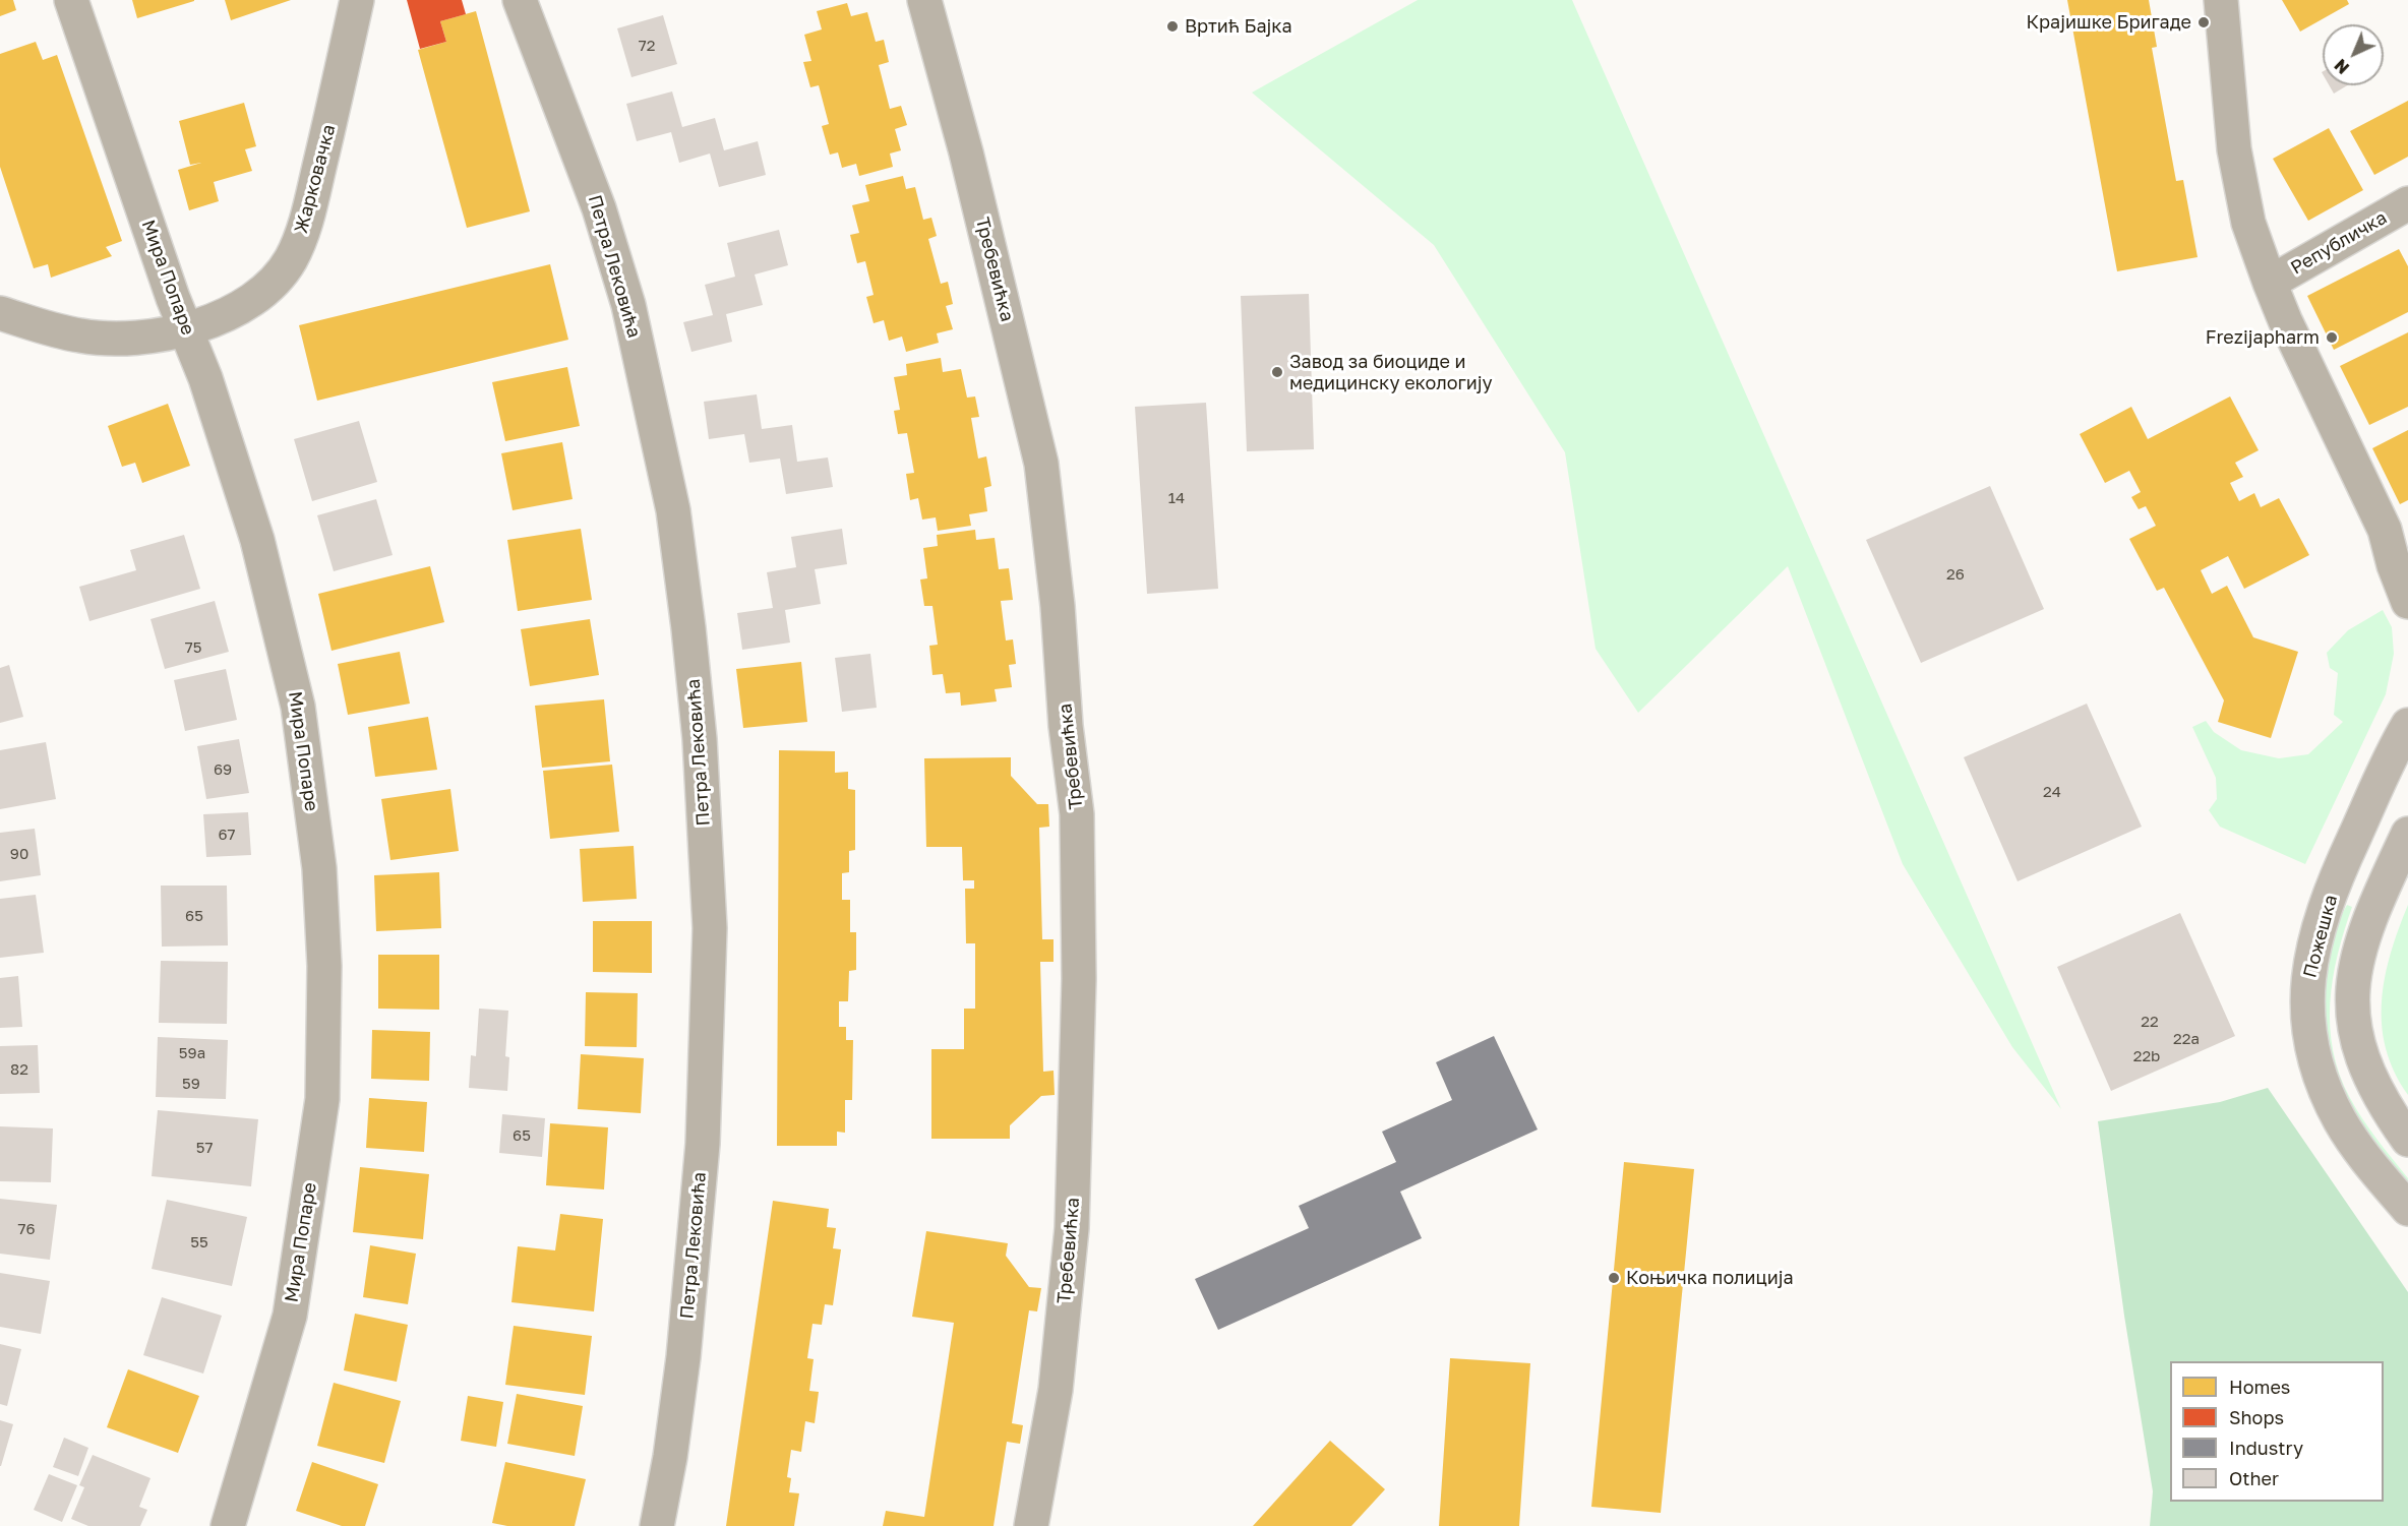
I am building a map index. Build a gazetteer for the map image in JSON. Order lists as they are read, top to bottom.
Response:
{
  "streets": {
    "main road": ["Пожешка"],
    "street": [
      "Жарковачка",
      "Републичка",
      "Петра Лековића",
      "Требевићка",
      "Мира Попаре"
    ]
  },
  "crossings": [
    ["Жарковачка", "Мира Попаре"]
  ],
  "places": [
    "Крајишке Бригаде",
    "Вртић Бајка",
    "Frezijapharm",
    "Завод за биоциде и медицинску екологију",
    "Коњичка полиција"
  ],
  "house_numbers": [
    "72",
    "14",
    "26",
    "75",
    "69",
    "24",
    "67",
    "90",
    "65",
    "22",
    "22a",
    "59a",
    "22b",
    "82",
    "59",
    "65",
    "57",
    "76",
    "55"
  ],
  "legend": [
    "Homes",
    "Shops",
    "Industry",
    "Other"
  ],
  "north": "bottom left"
}
